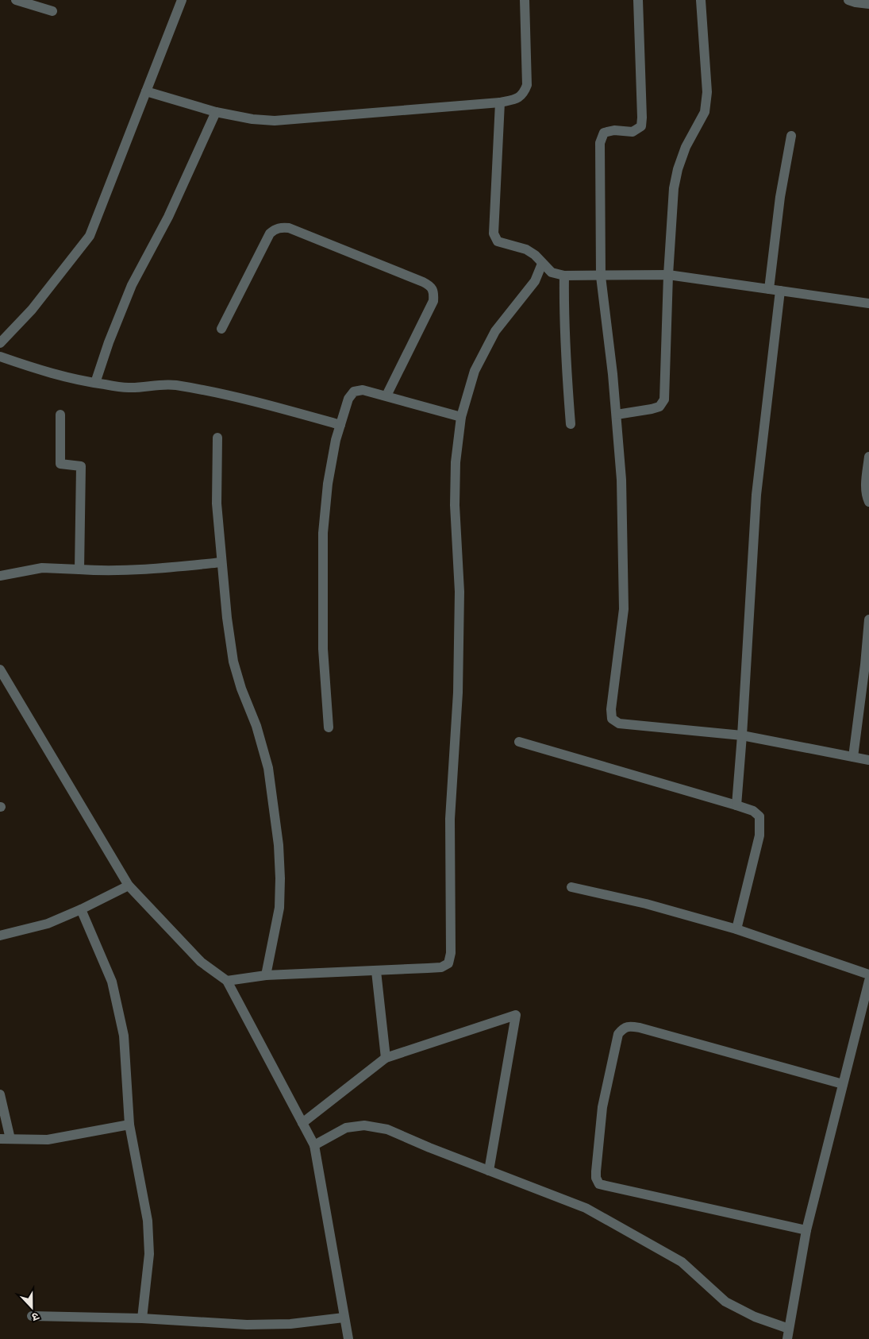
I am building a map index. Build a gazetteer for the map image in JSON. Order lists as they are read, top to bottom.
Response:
{
  "north": "bottom"
}
